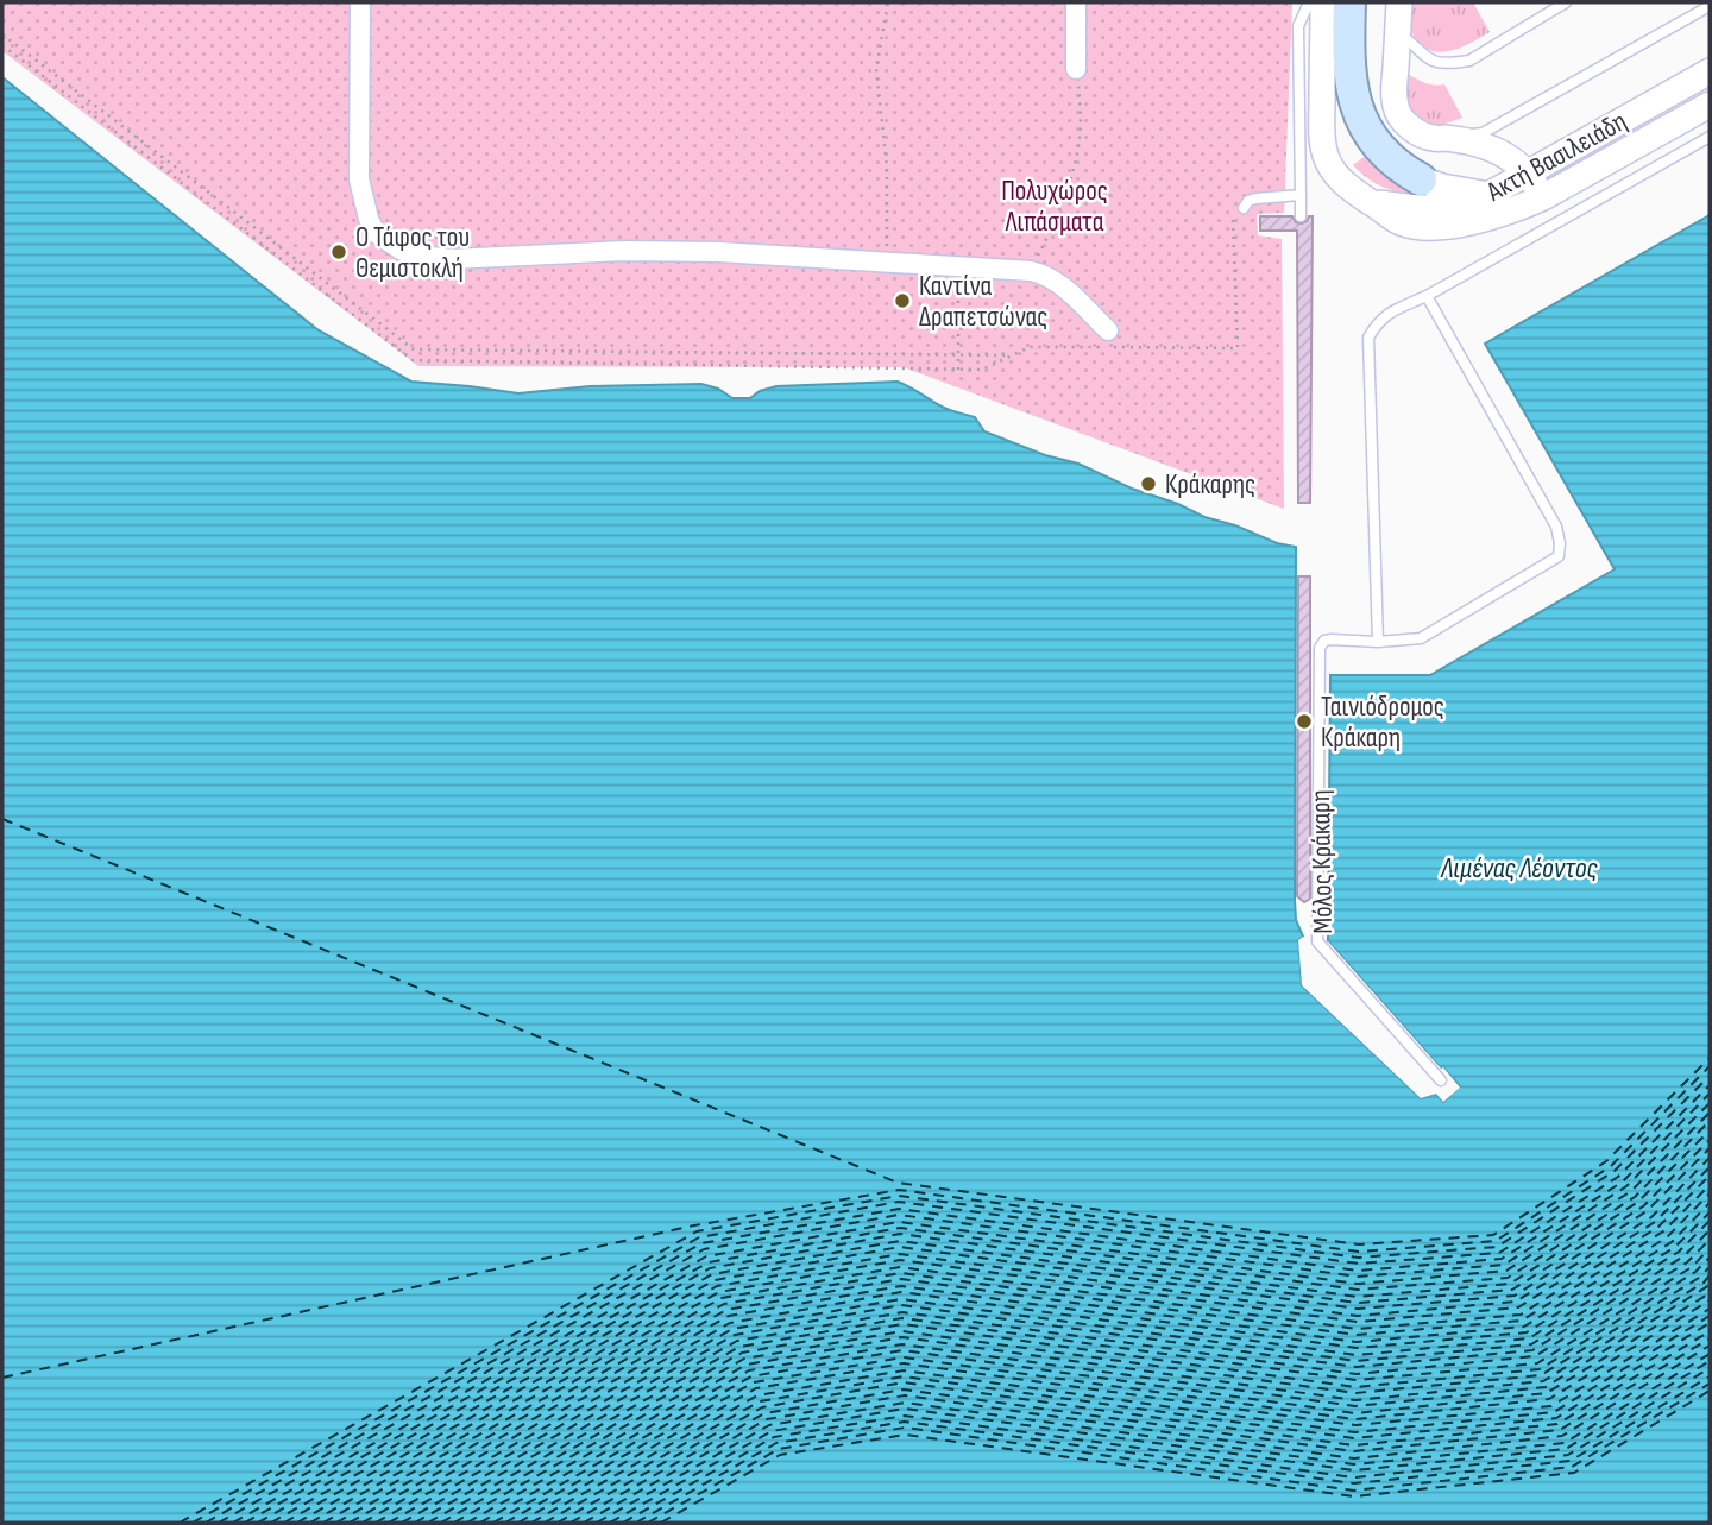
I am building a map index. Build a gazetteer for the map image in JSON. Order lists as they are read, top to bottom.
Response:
{
  "streets": {
    "street": ["Ακτή Βασιλειάδη"],
    "lane": ["Μόλος Κράκαρη"]
  },
  "water": ["Λιμένας Λέοντος"],
  "parks": ["Πολυχώρος Λιπάσματα"],
  "places": [
    "Ο Τάφος του Θεμιστοκλή",
    "Καντίνα Δραπετσώνας",
    "Κράκαρης",
    "Ταινιόδρομος Κράκαρη"
  ]
}
